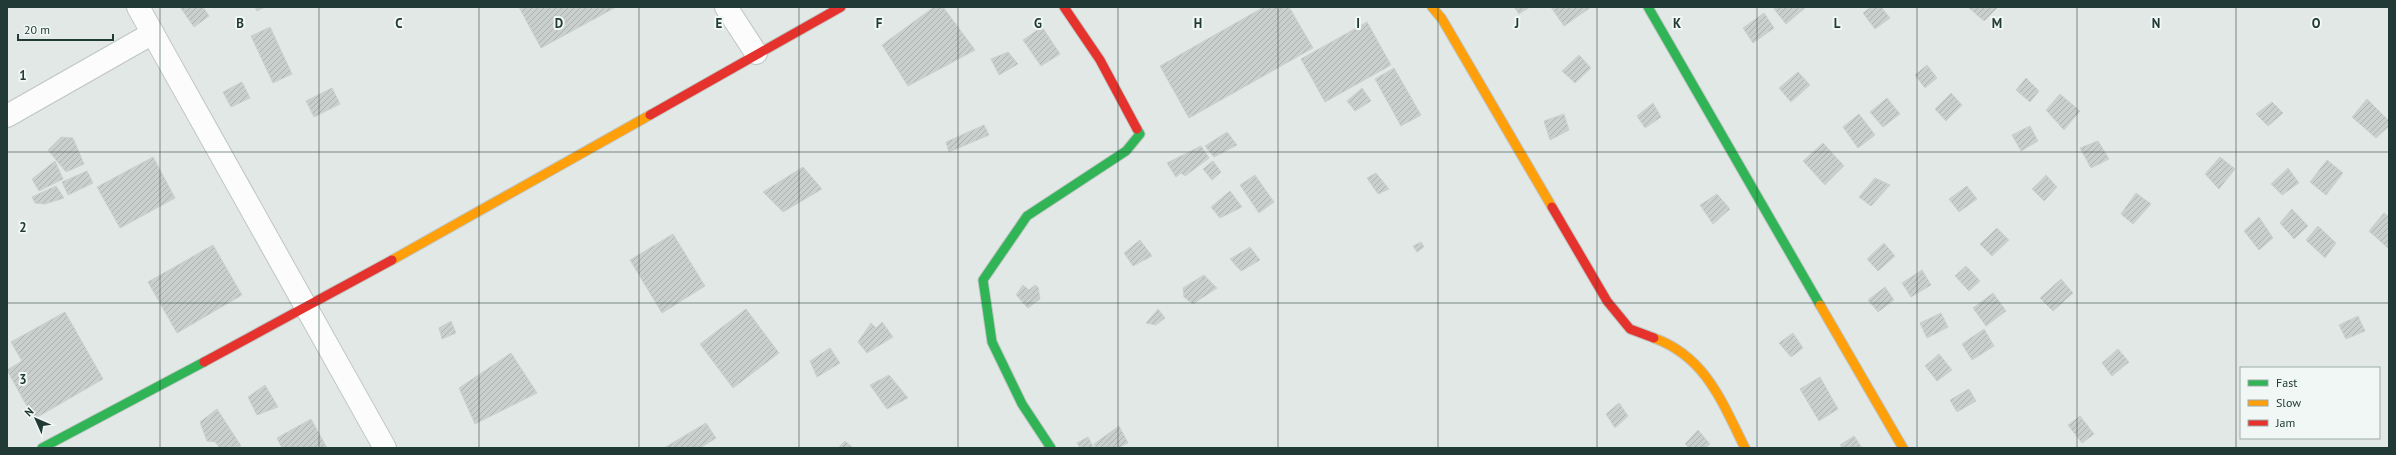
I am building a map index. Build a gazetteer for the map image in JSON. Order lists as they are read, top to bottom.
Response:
{
  "legend": ["Fast", "Slow", "Jam"],
  "scale_bar": "20 m",
  "north": "top left",
  "grid": {
    "columns": [
      "B",
      "C",
      "D",
      "E",
      "F",
      "G",
      "H",
      "I",
      "J",
      "K",
      "L",
      "M",
      "N",
      "O"
    ],
    "rows": ["1", "2", "3"]
  }
}
